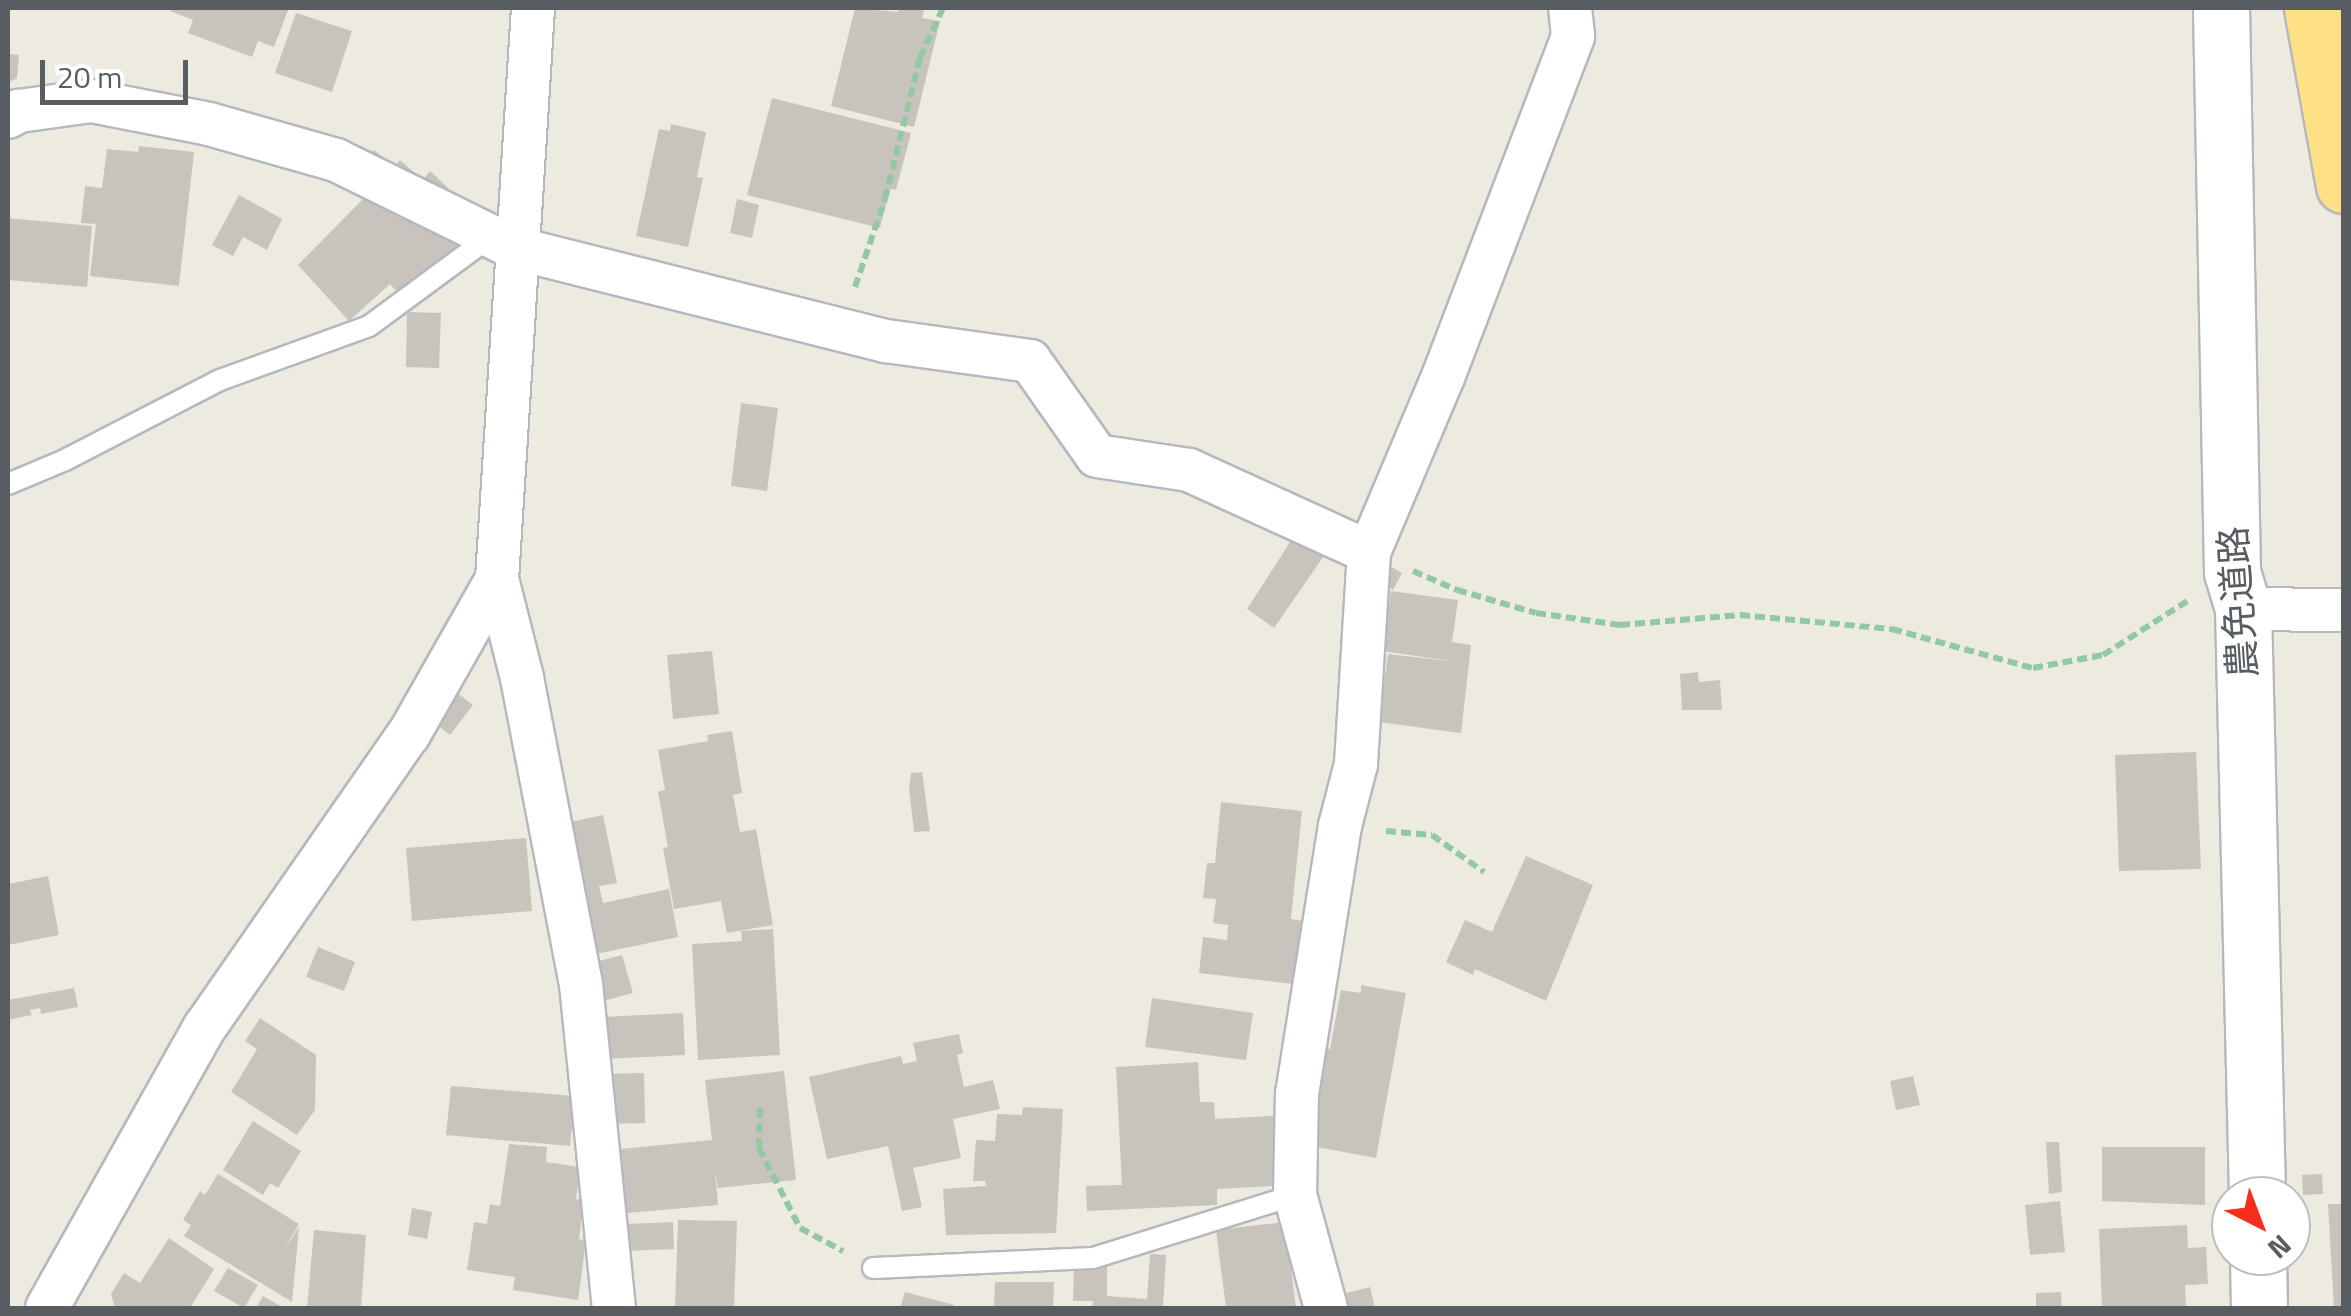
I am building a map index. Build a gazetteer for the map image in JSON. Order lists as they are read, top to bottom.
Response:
{
  "streets": {
    "street": ["農免道路"]
  },
  "scale_bar": "20 m",
  "north": "bottom right"
}
